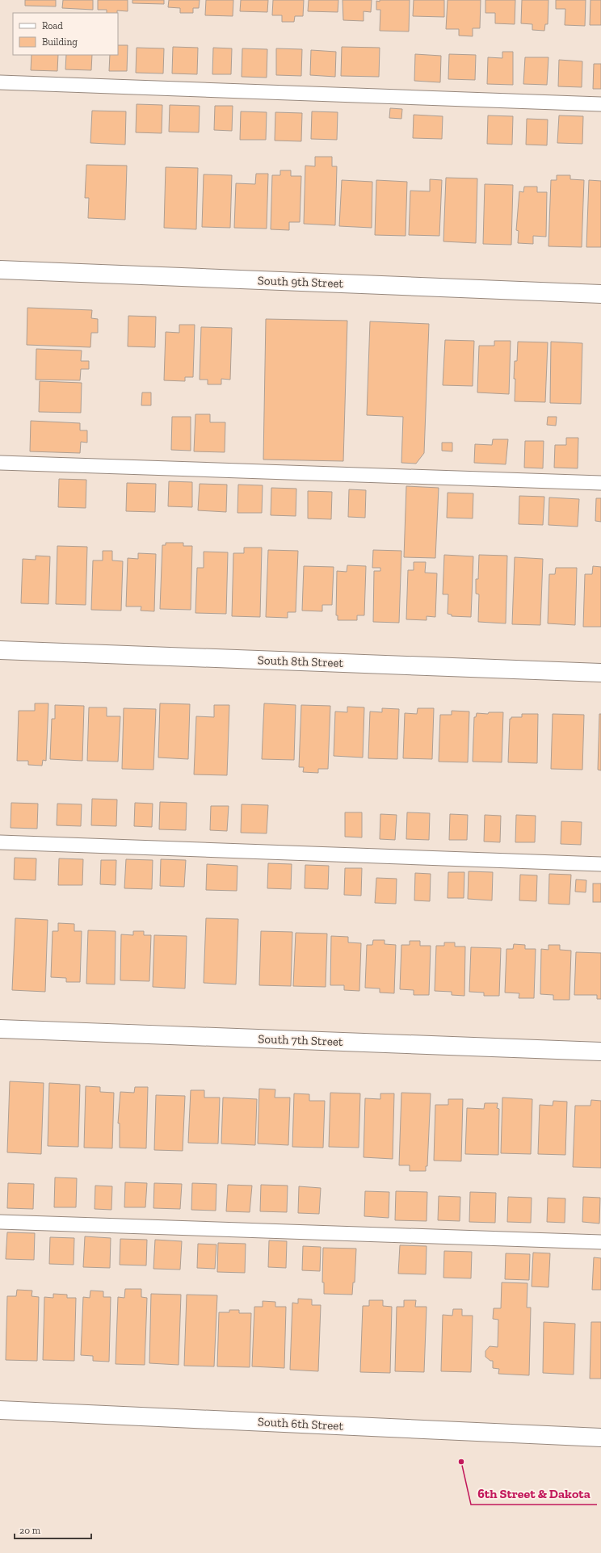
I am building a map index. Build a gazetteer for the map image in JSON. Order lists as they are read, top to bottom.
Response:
{
  "streets": {
    "street": [
      "South 9th Street",
      "South 8th Street",
      "South 7th Street",
      "South 6th Street"
    ]
  },
  "places": ["6th Street & Dakota"],
  "legend": ["Road", "Building"],
  "scale_bar": "20 m"
}
